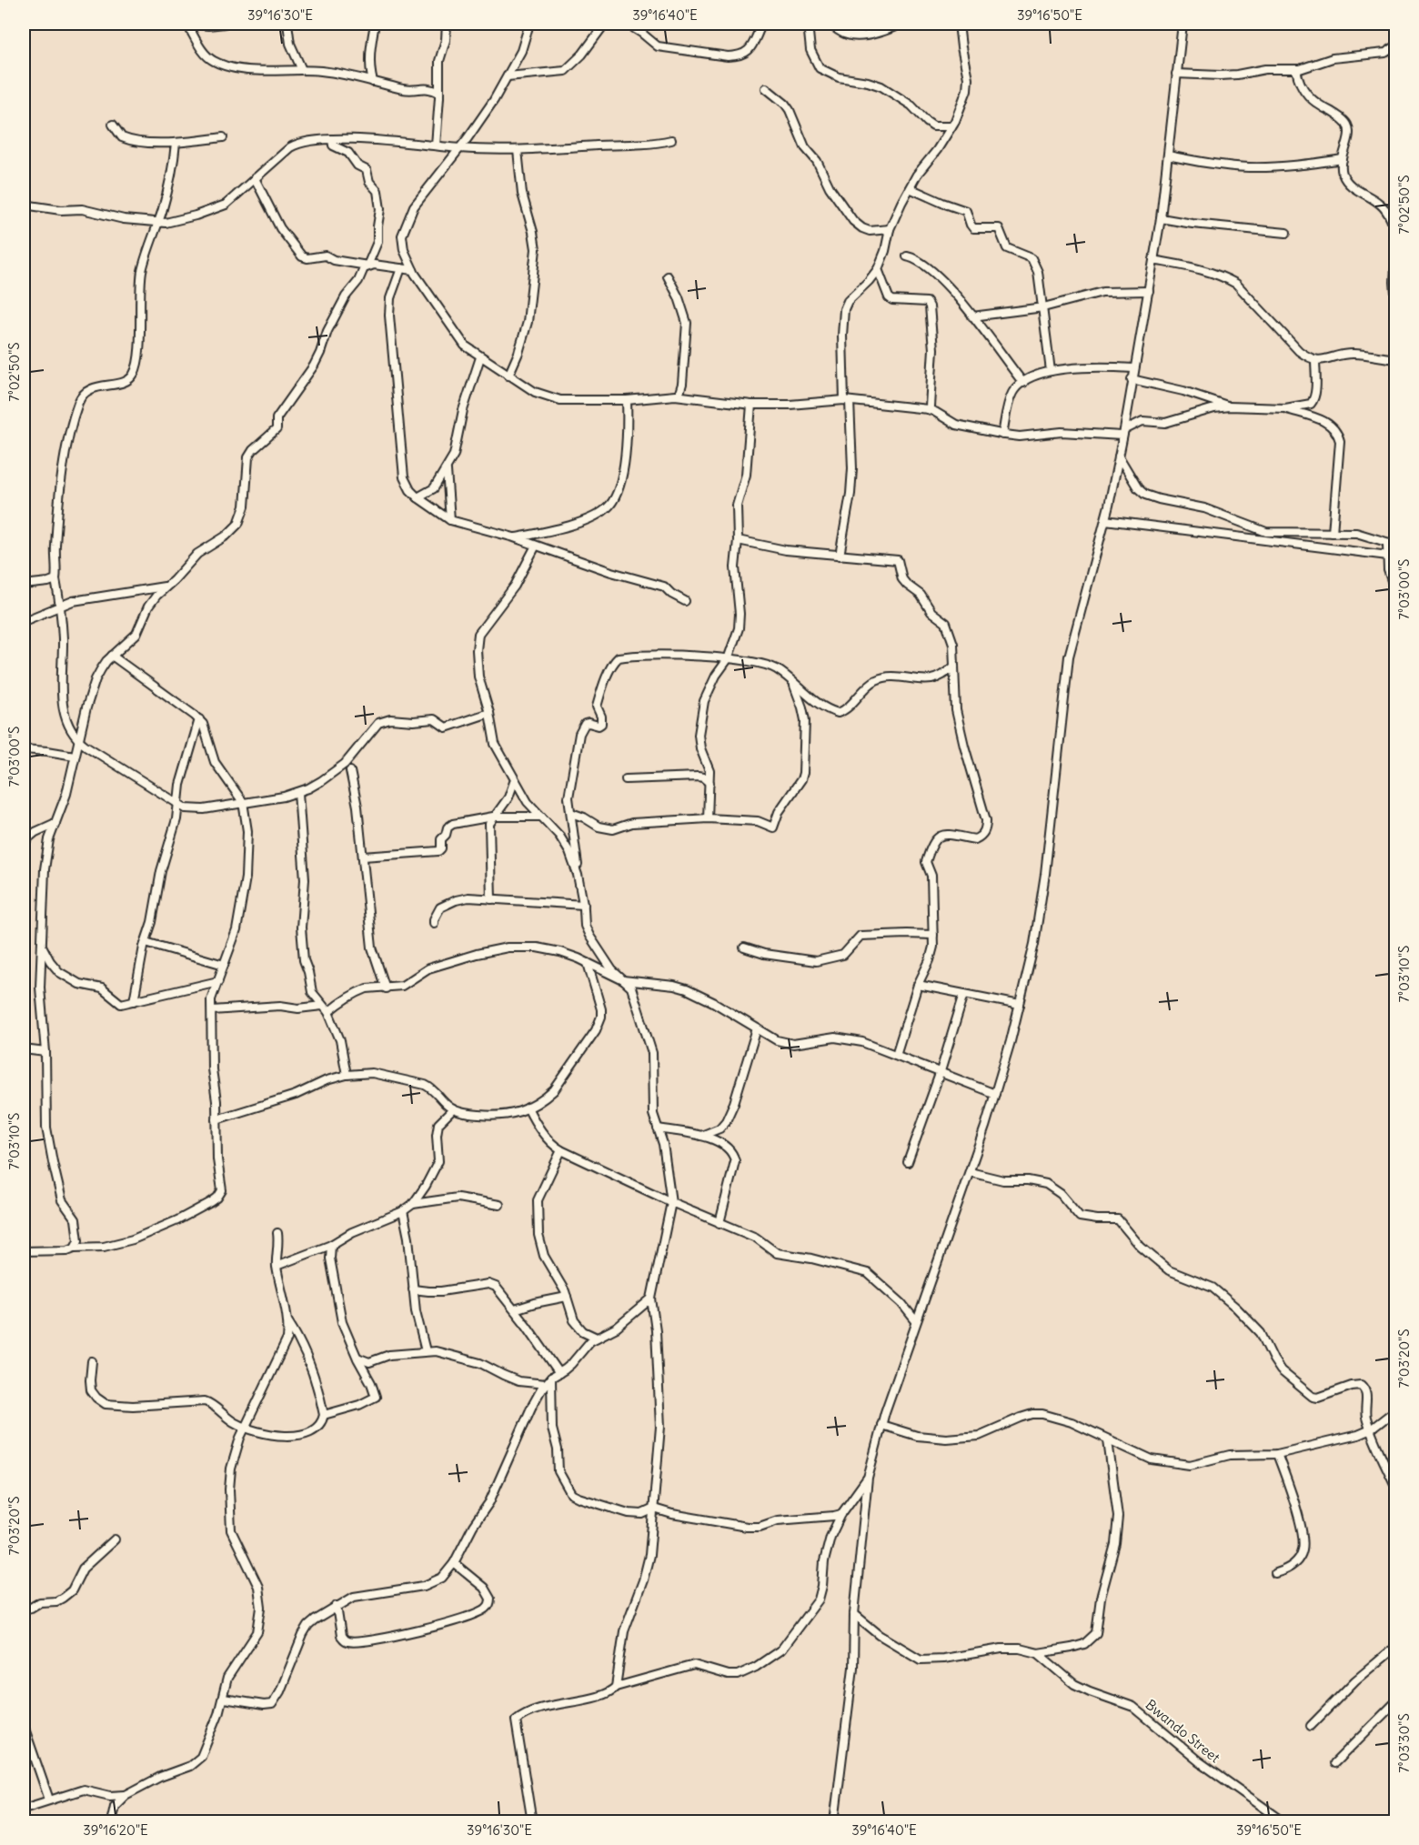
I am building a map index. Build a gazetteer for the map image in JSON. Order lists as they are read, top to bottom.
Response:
{
  "streets": {
    "street": ["Bwando Street"]
  },
  "coordinates": [
    "39°16'30\"E",
    "39°16'40\"E",
    "39°16'50\"E",
    "7°02'50\"S",
    "7°03'00\"S",
    "7°03'10\"S",
    "7°03'20\"S",
    "7°03'30\"S",
    "39°16'20\"E"
  ]
}
